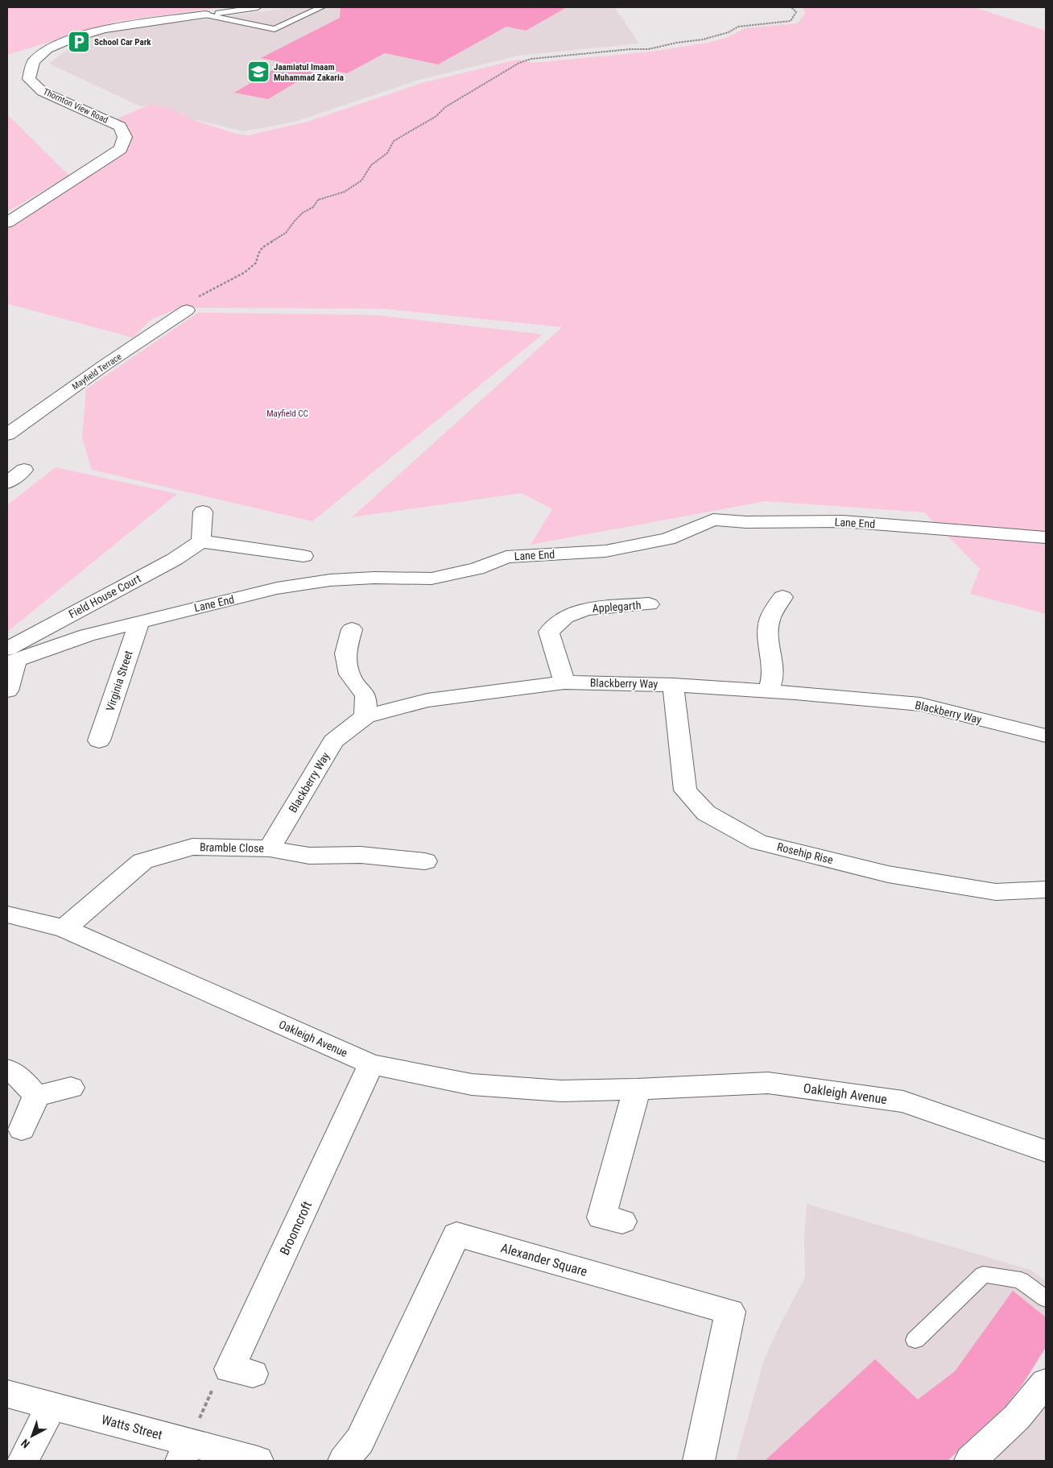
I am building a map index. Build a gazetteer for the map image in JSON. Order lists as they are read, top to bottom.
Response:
{
  "streets": {
    "street": [
      "Thornton View Road",
      "Mayfield Terrace",
      "Lane End",
      "Field House Court",
      "Applegarth",
      "Virginia Street",
      "Blackberry Way",
      "Bramble Close",
      "Rosehip Rise",
      "Oakleigh Avenue",
      "Broomcroft",
      "Alexander Square",
      "Watts Street"
    ]
  },
  "crossings": [
    ["Lane End", "Field House Court"],
    ["Lane End", "Virginia Street"],
    ["Applegarth", "Blackberry Way"],
    ["Blackberry Way", "Bramble Close"],
    ["Blackberry Way", "Rosehip Rise"],
    ["Bramble Close", "Oakleigh Avenue"],
    ["Oakleigh Avenue", "Broomcroft"]
  ],
  "parks": ["Mayfield CC"],
  "places": {
    "parking": ["School Car Park"],
    "school or university": ["Jaamiatul Imaam Muhammad Zakaria"]
  },
  "north": "bottom left"
}
